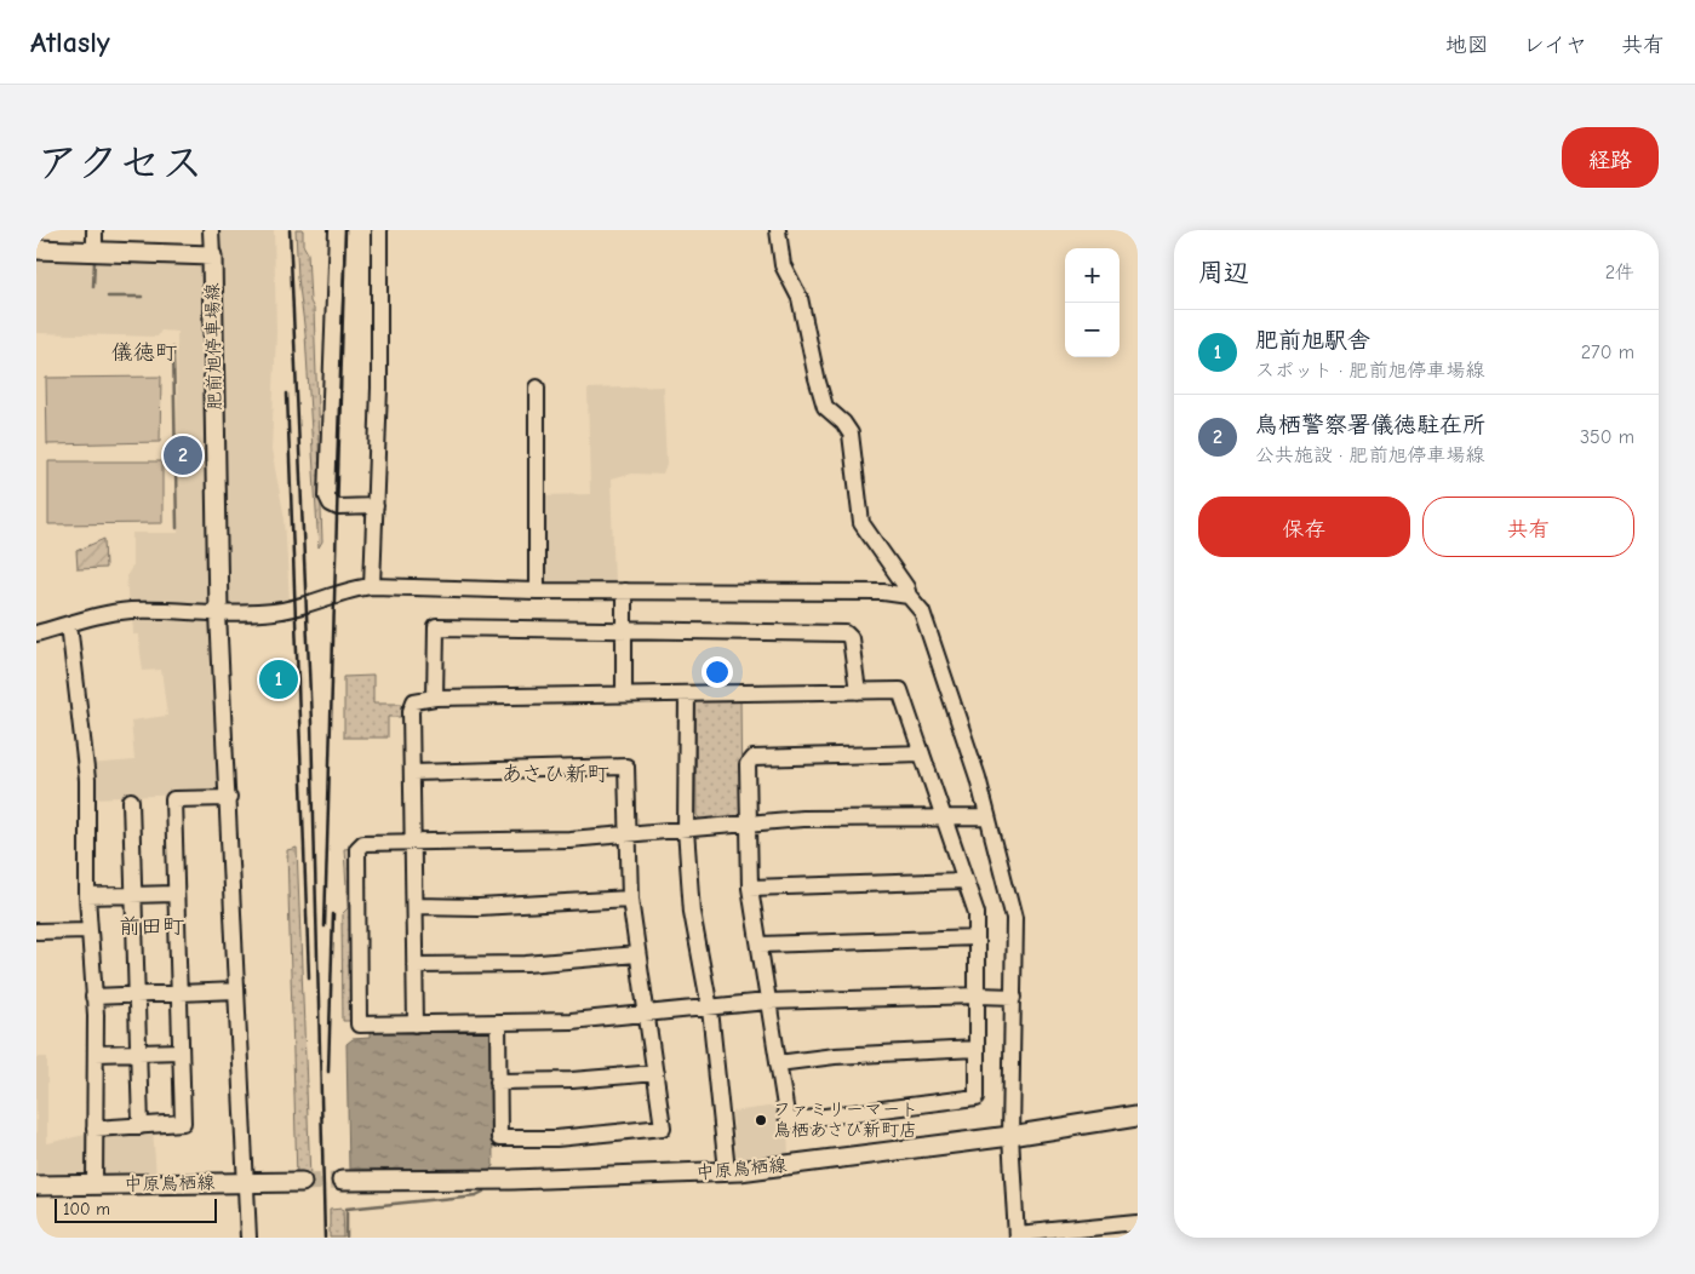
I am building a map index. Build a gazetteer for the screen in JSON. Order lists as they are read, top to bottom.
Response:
{
  "streets": {
    "main road": ["肥前旭停車場線", "中原鳥栖線"]
  },
  "districts": ["儀徳町", "あさひ新町", "前田町"],
  "places": ["ファミリーマート 鳥栖あさひ新町店"],
  "scale_bar": "100 m",
  "page": {
    "header": "Atlasly",
    "nav": ["地図", "レイヤ", "共有"],
    "title": "アクセス",
    "buttons": [
      "経路",
      ["保存", "共有"]
    ],
    "heading": ["周辺", "2件"],
    "map_buttons": ["+", "−"],
    "list": [
      {
        "mark": "1",
        "name": "肥前旭駅舎",
        "note": "スポット · 肥前旭停車場線",
        "value": "270 m"
      },
      {
        "mark": "2",
        "name": "鳥栖警察署儀徳駐在所",
        "note": "公共施設 · 肥前旭停車場線",
        "value": "350 m"
      }
    ],
    "pins": ["2", "1"],
    "scale": "100 m"
  }
}
